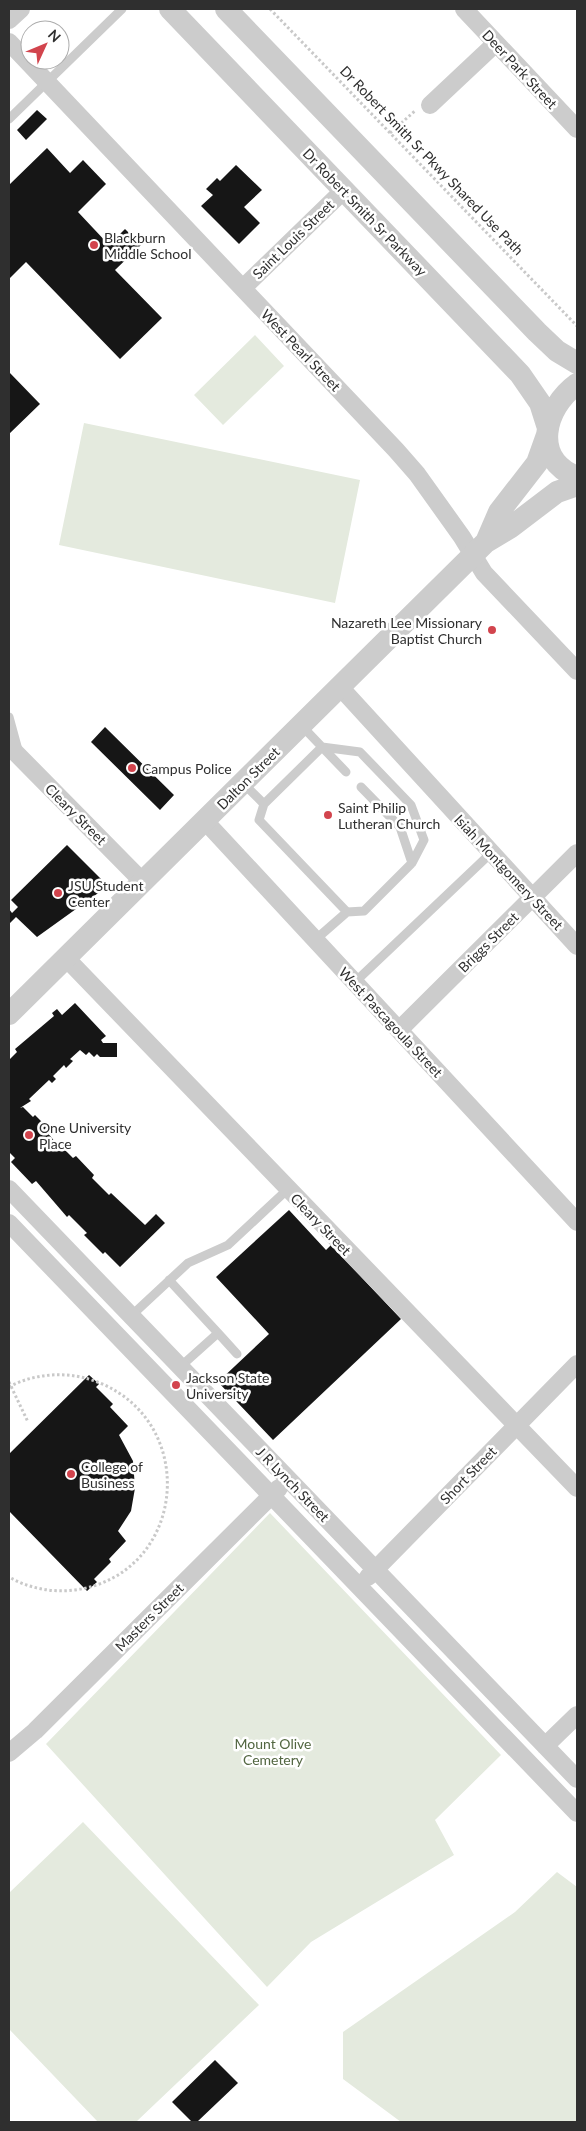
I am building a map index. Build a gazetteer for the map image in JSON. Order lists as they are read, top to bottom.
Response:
{
  "streets": {
    "street": [
      "Deer Park Street",
      "Dr Robert Smith Sr Parkway",
      "Saint Louis Street",
      "West Pearl Street",
      "Dalton Street",
      "Cleary Street",
      "Isiah Montgomery Street",
      "Briggs Street",
      "West Pascagoula Street",
      "Short Street",
      "J R Lynch Street",
      "Masters Street"
    ],
    "path": ["Dr Robert Smith Sr Pkwy Shared Use Path"]
  },
  "crossings": [
    ["Dr Robert Smith Sr Parkway", "Saint Louis Street"],
    ["Dr Robert Smith Sr Parkway", "Dalton Street"],
    ["Saint Louis Street", "West Pearl Street"],
    ["West Pearl Street", "Dalton Street"],
    ["Dalton Street", "Cleary Street"],
    ["Dalton Street", "Isiah Montgomery Street"],
    ["Dalton Street", "West Pascagoula Street"],
    ["Cleary Street", "Short Street"],
    ["Isiah Montgomery Street", "Briggs Street"],
    ["Briggs Street", "West Pascagoula Street"],
    ["Short Street", "J R Lynch Street"],
    ["J R Lynch Street", "Masters Street"]
  ],
  "parks": ["Mount Olive Cemetery"],
  "places": [
    "Blackburn Middle School",
    "Nazareth Lee Missionary Baptist Church",
    "Campus Police",
    "Saint Philip Lutheran Church",
    "JSU Student Center",
    "One University Place",
    "Jackson State University",
    "College of Business"
  ],
  "north": "top right"
}
